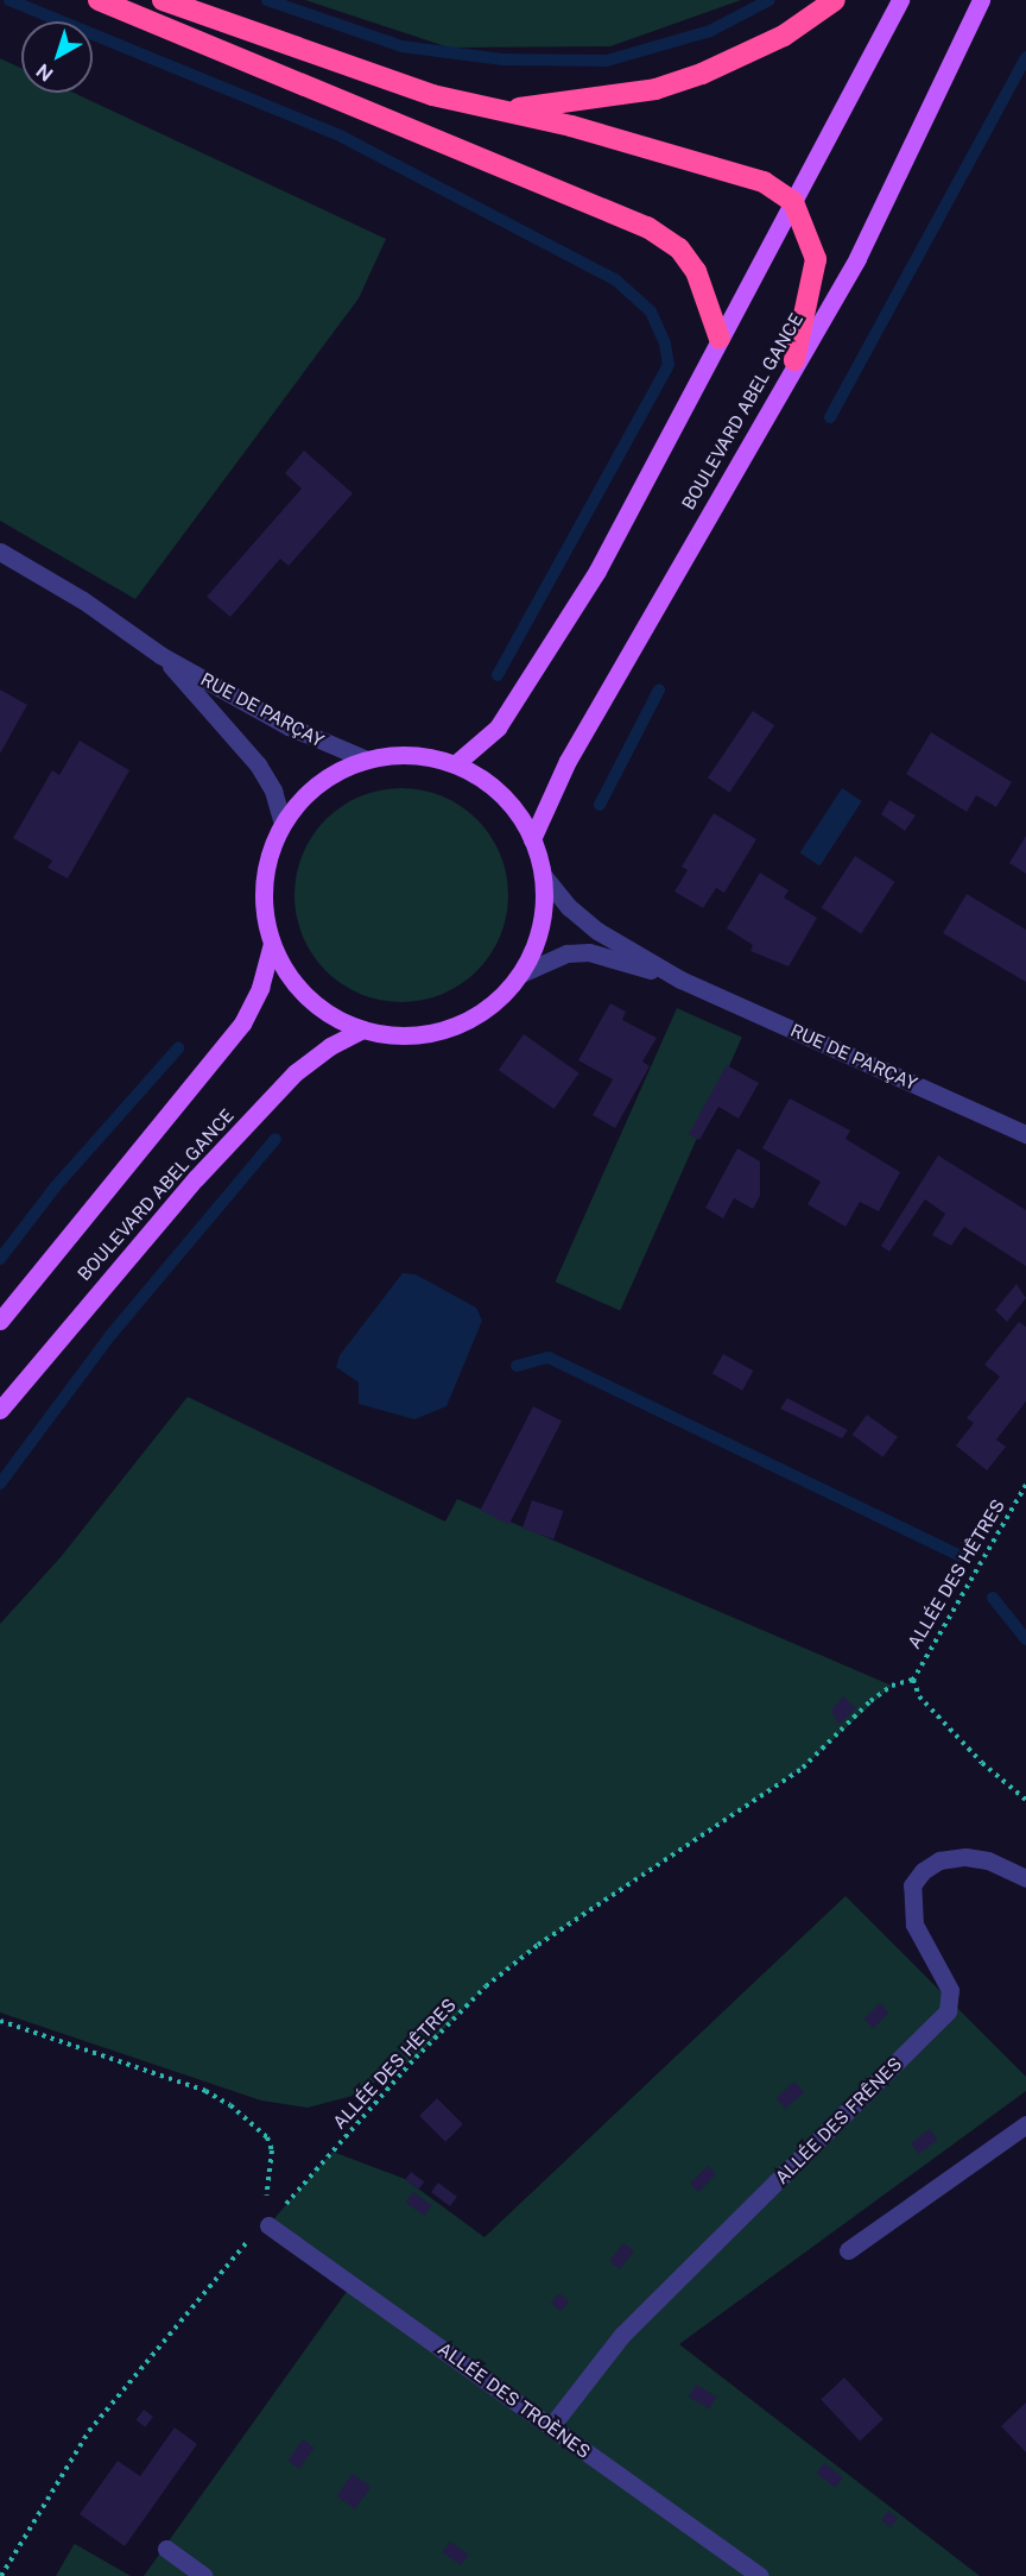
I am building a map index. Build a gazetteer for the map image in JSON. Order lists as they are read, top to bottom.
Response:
{
  "streets": {
    "main road": ["BOULEVARD ABEL GANCE"],
    "street": ["RUE DE PARÇAY", "ALLÉE DES FRÊNES", "ALLÉE DES TROÈNES"],
    "path": ["ALLÉE DES HÊTRES"]
  },
  "crossings": [
    ["ALLÉE DES HÊTRES", "ALLÉE DES TROÈNES"],
    ["ALLÉE DES FRÊNES", "ALLÉE DES TROÈNES"]
  ],
  "north": "bottom left"
}
